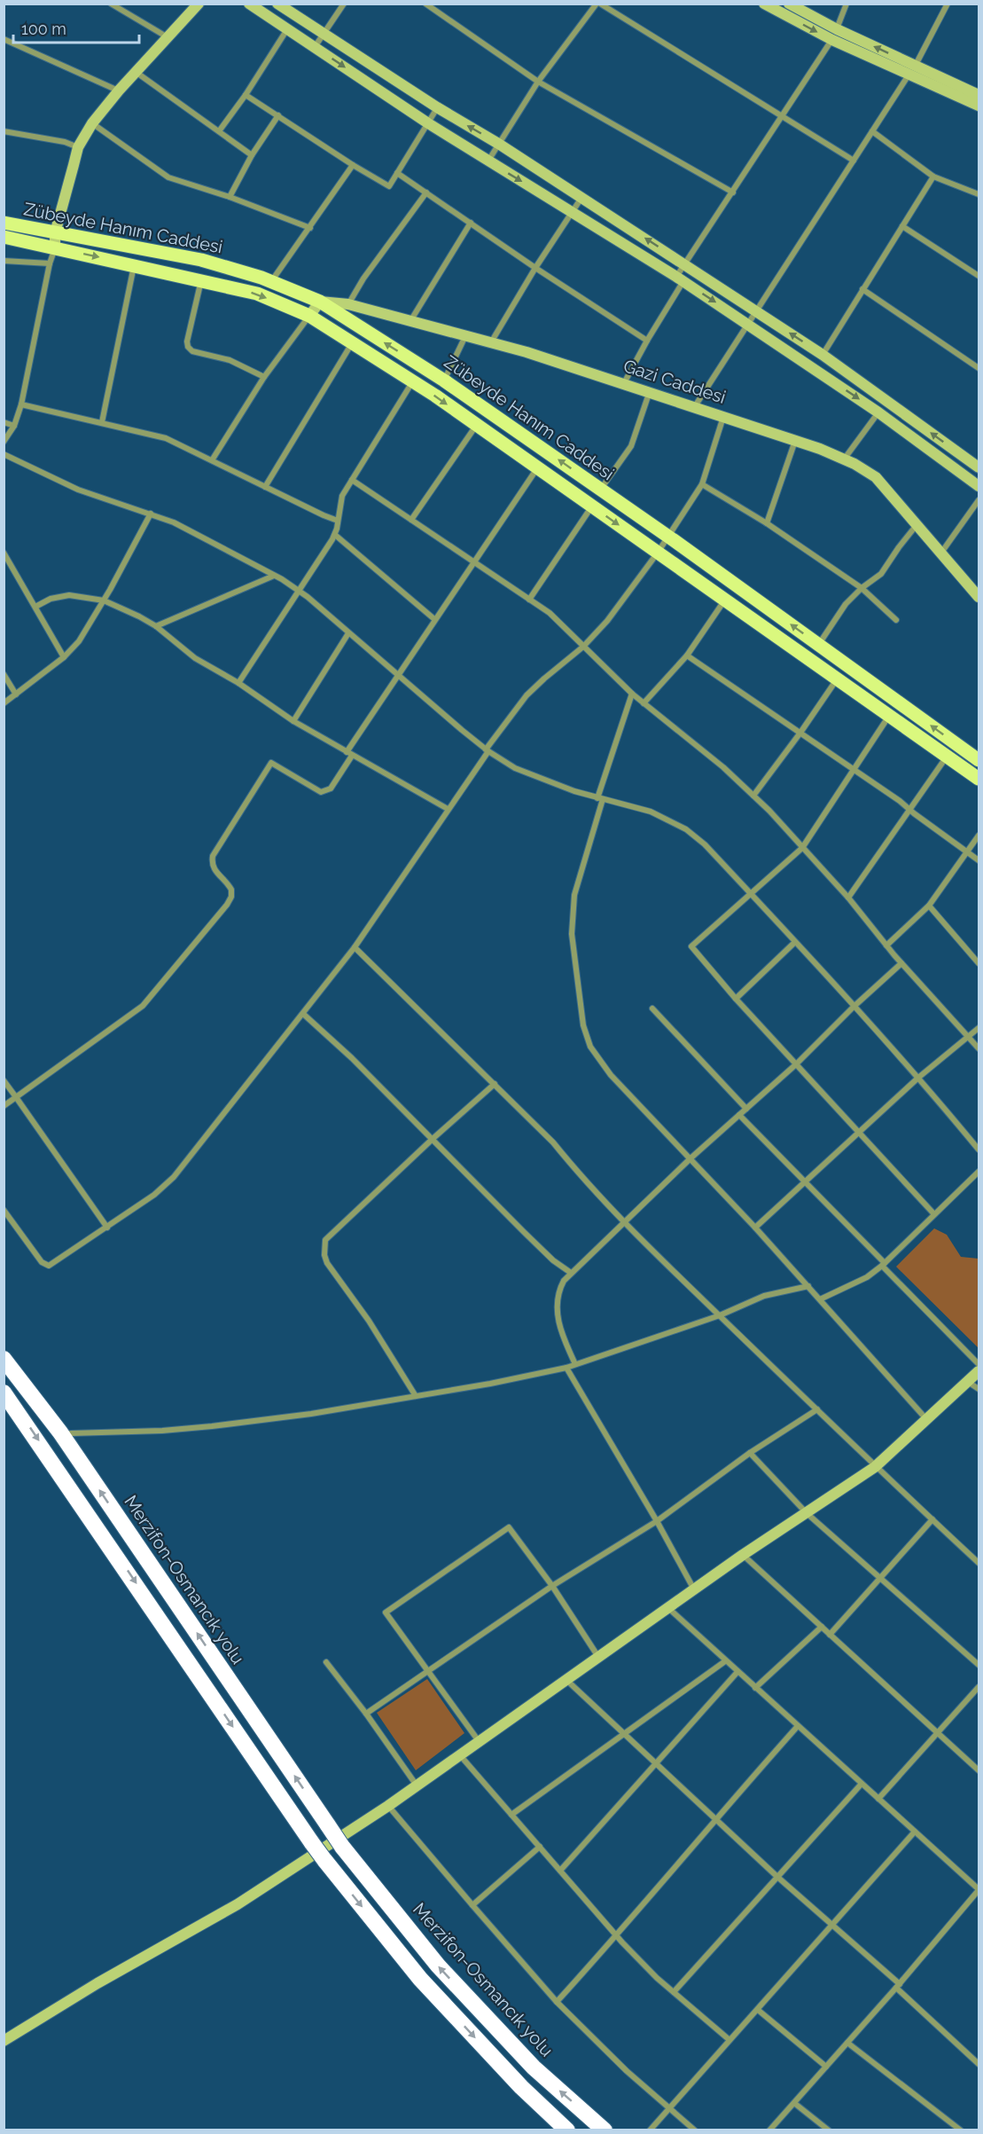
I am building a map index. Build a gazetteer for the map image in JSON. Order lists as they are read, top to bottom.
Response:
{
  "streets": {
    "highway": ["Merzifon-Osmancık yolu"],
    "main road": ["Zübeyde Hanım Caddesi"],
    "street": ["Gazi Caddesi"]
  },
  "crossings": [
    ["Zübeyde Hanım Caddesi", "Gazi Caddesi"]
  ],
  "scale_bar": "100 m"
}
